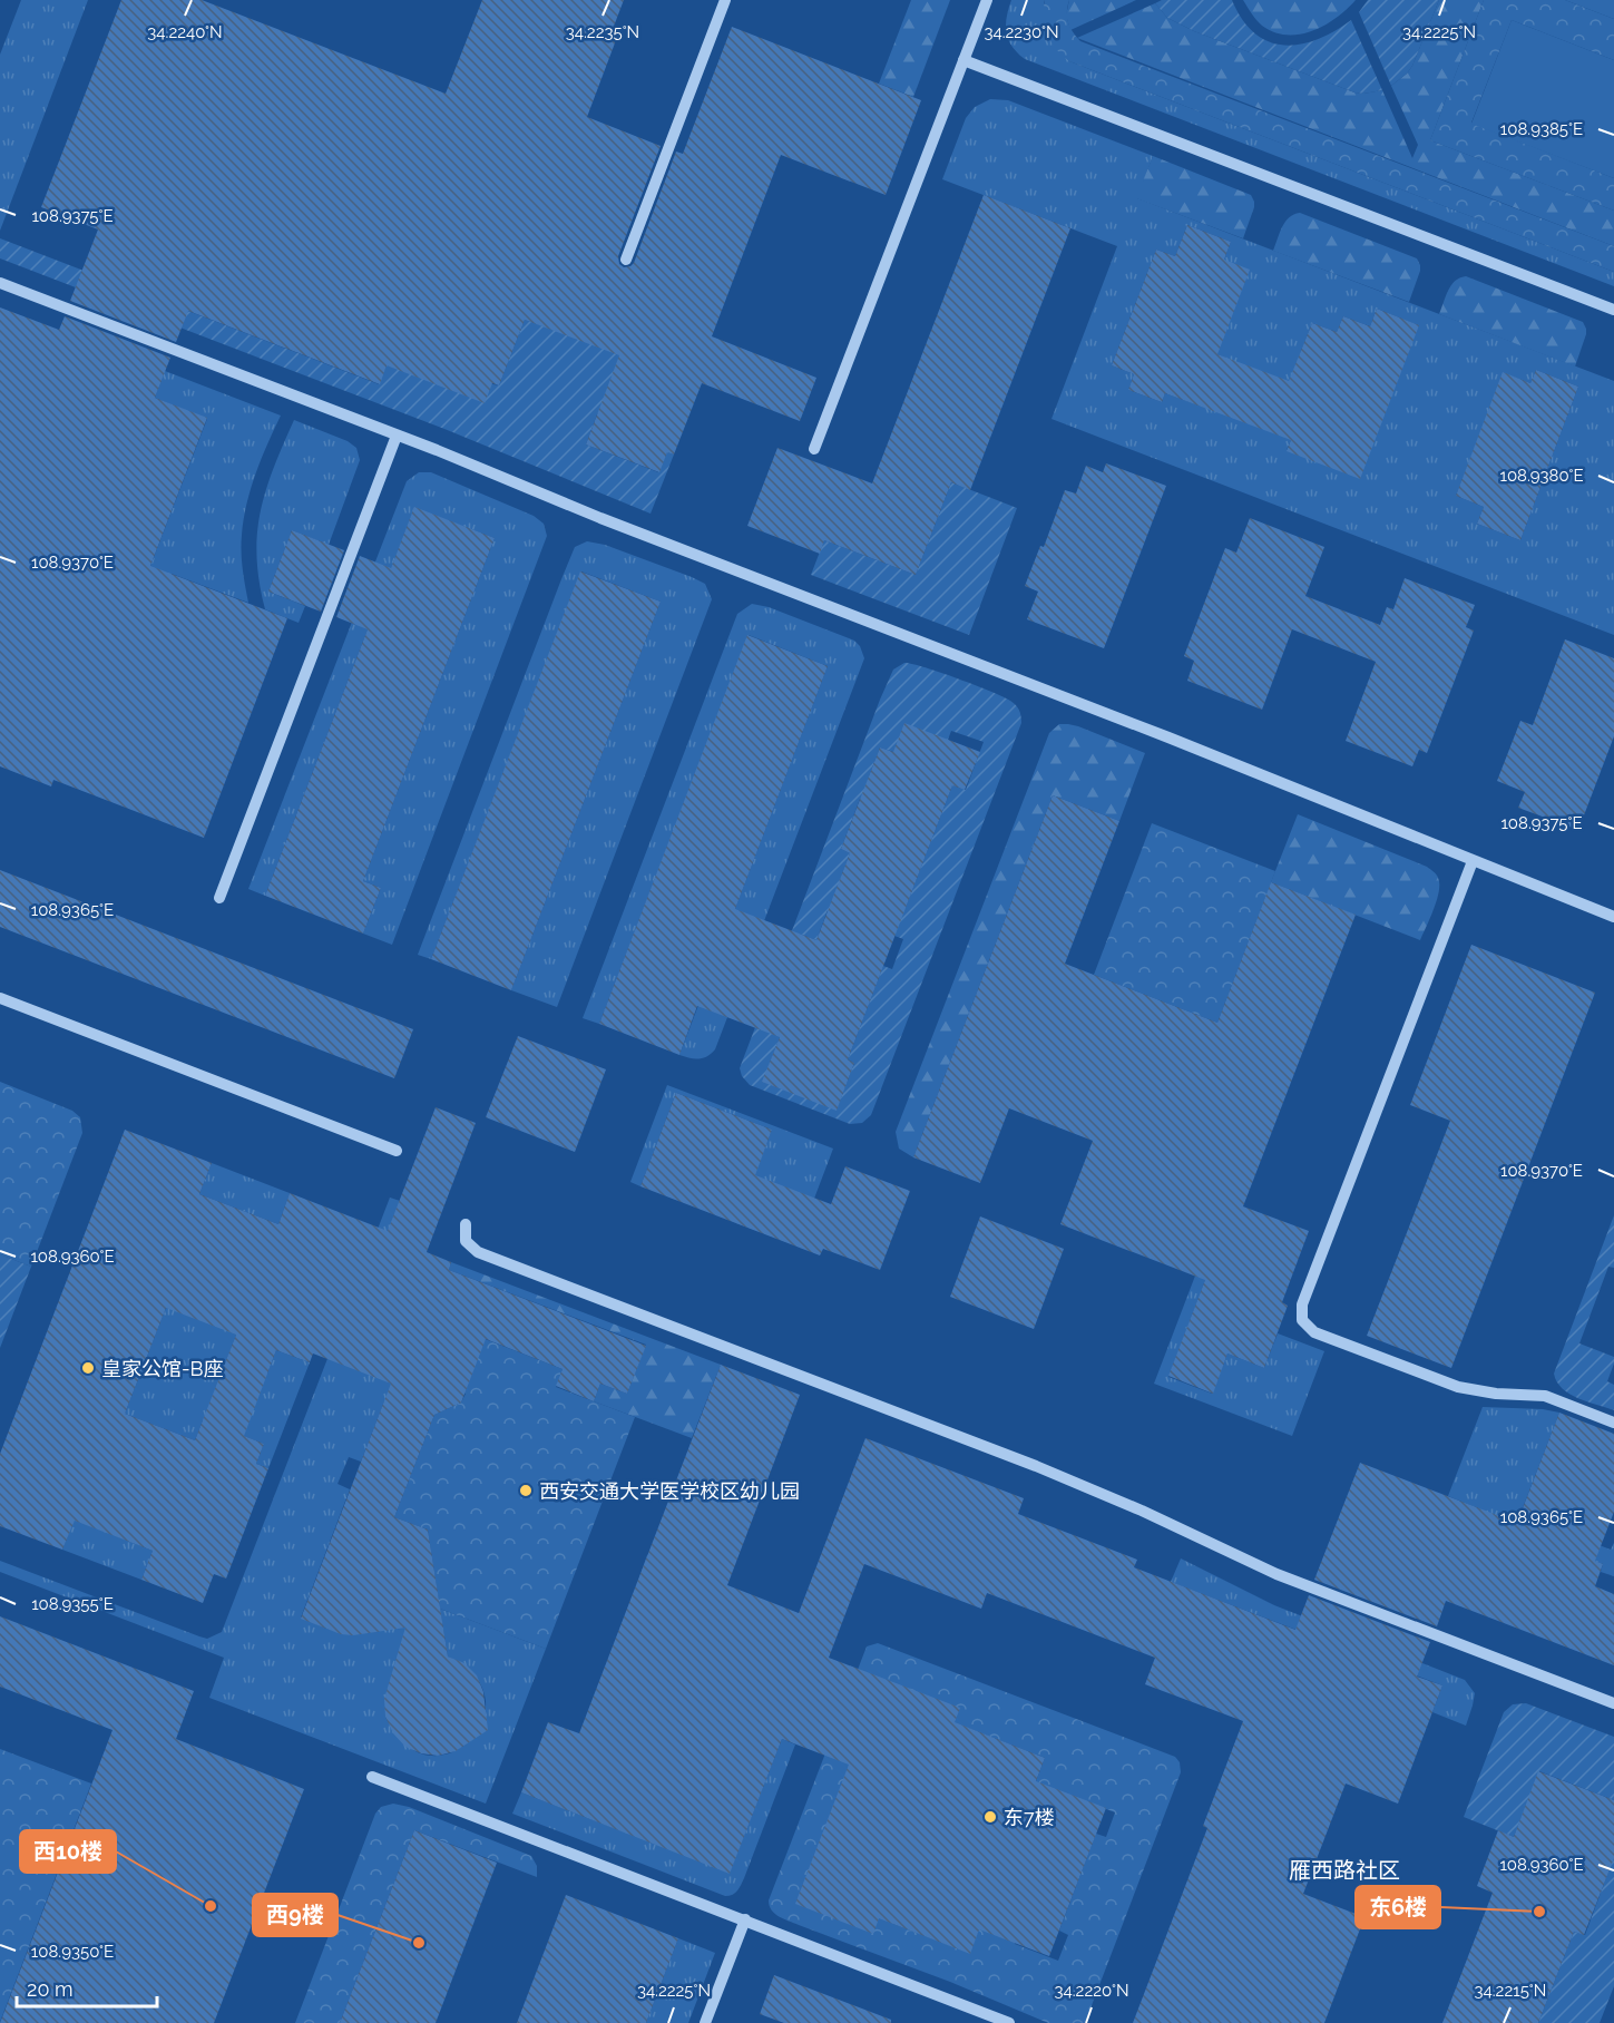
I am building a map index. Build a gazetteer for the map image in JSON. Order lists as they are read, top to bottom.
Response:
{
  "districts": ["雁西路社区"],
  "places": [
    "皇家公馆-B座",
    "西安交通大学医学校区幼儿园",
    "东7楼",
    "西10楼",
    "东6楼",
    "西9楼"
  ],
  "scale_bar": "20 m",
  "coordinates": [
    "34.2240°N",
    "34.2235°N",
    "34.2230°N",
    "34.2225°N",
    "108.9385°E",
    "108.9375°E",
    "108.9380°E",
    "108.9370°E",
    "108.9365°E",
    "108.9360°E",
    "108.9355°E",
    "108.9350°E",
    "34.2220°N",
    "34.2215°N"
  ]
}
